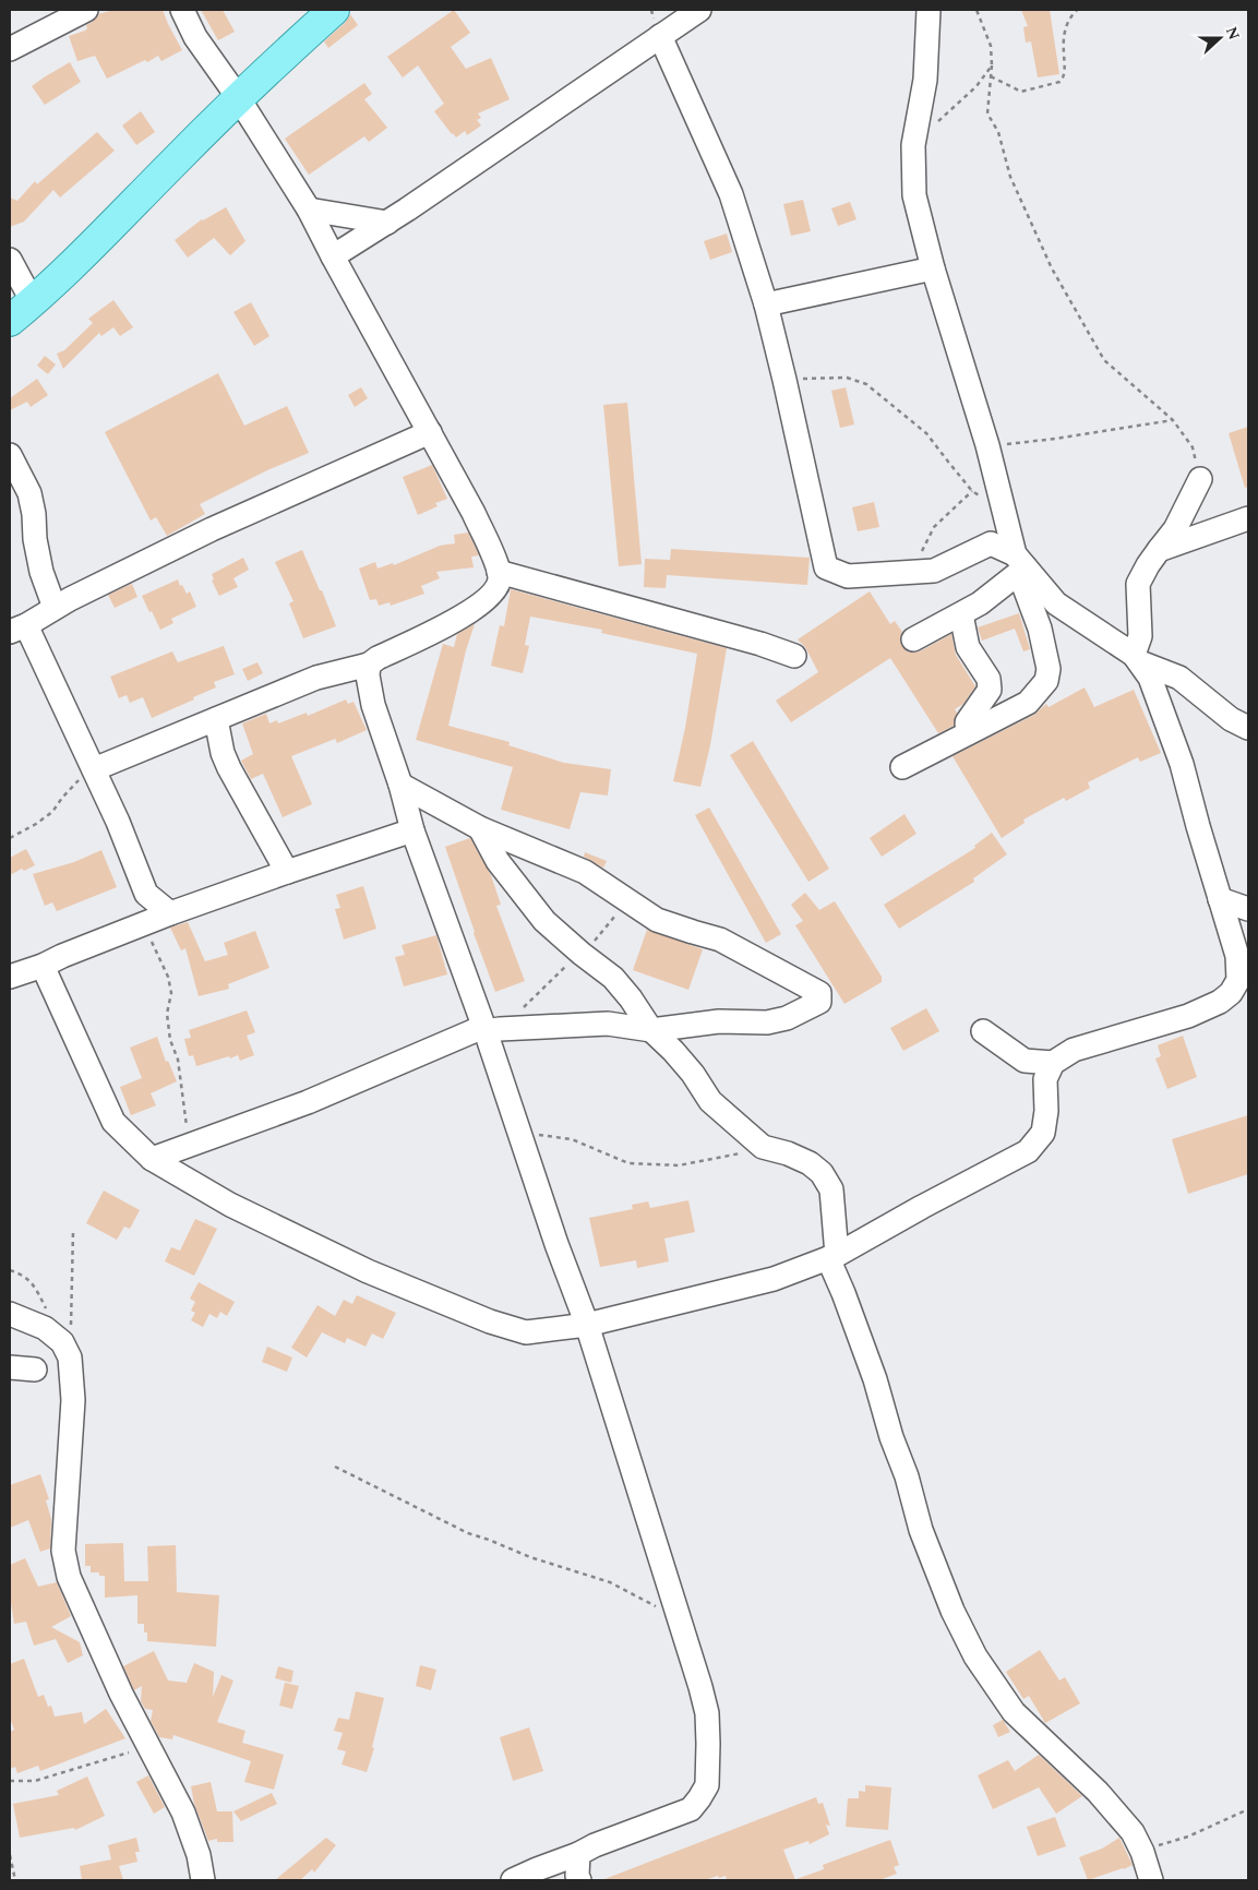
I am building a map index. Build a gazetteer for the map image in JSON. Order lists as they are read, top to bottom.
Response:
{
  "north": "right"
}
